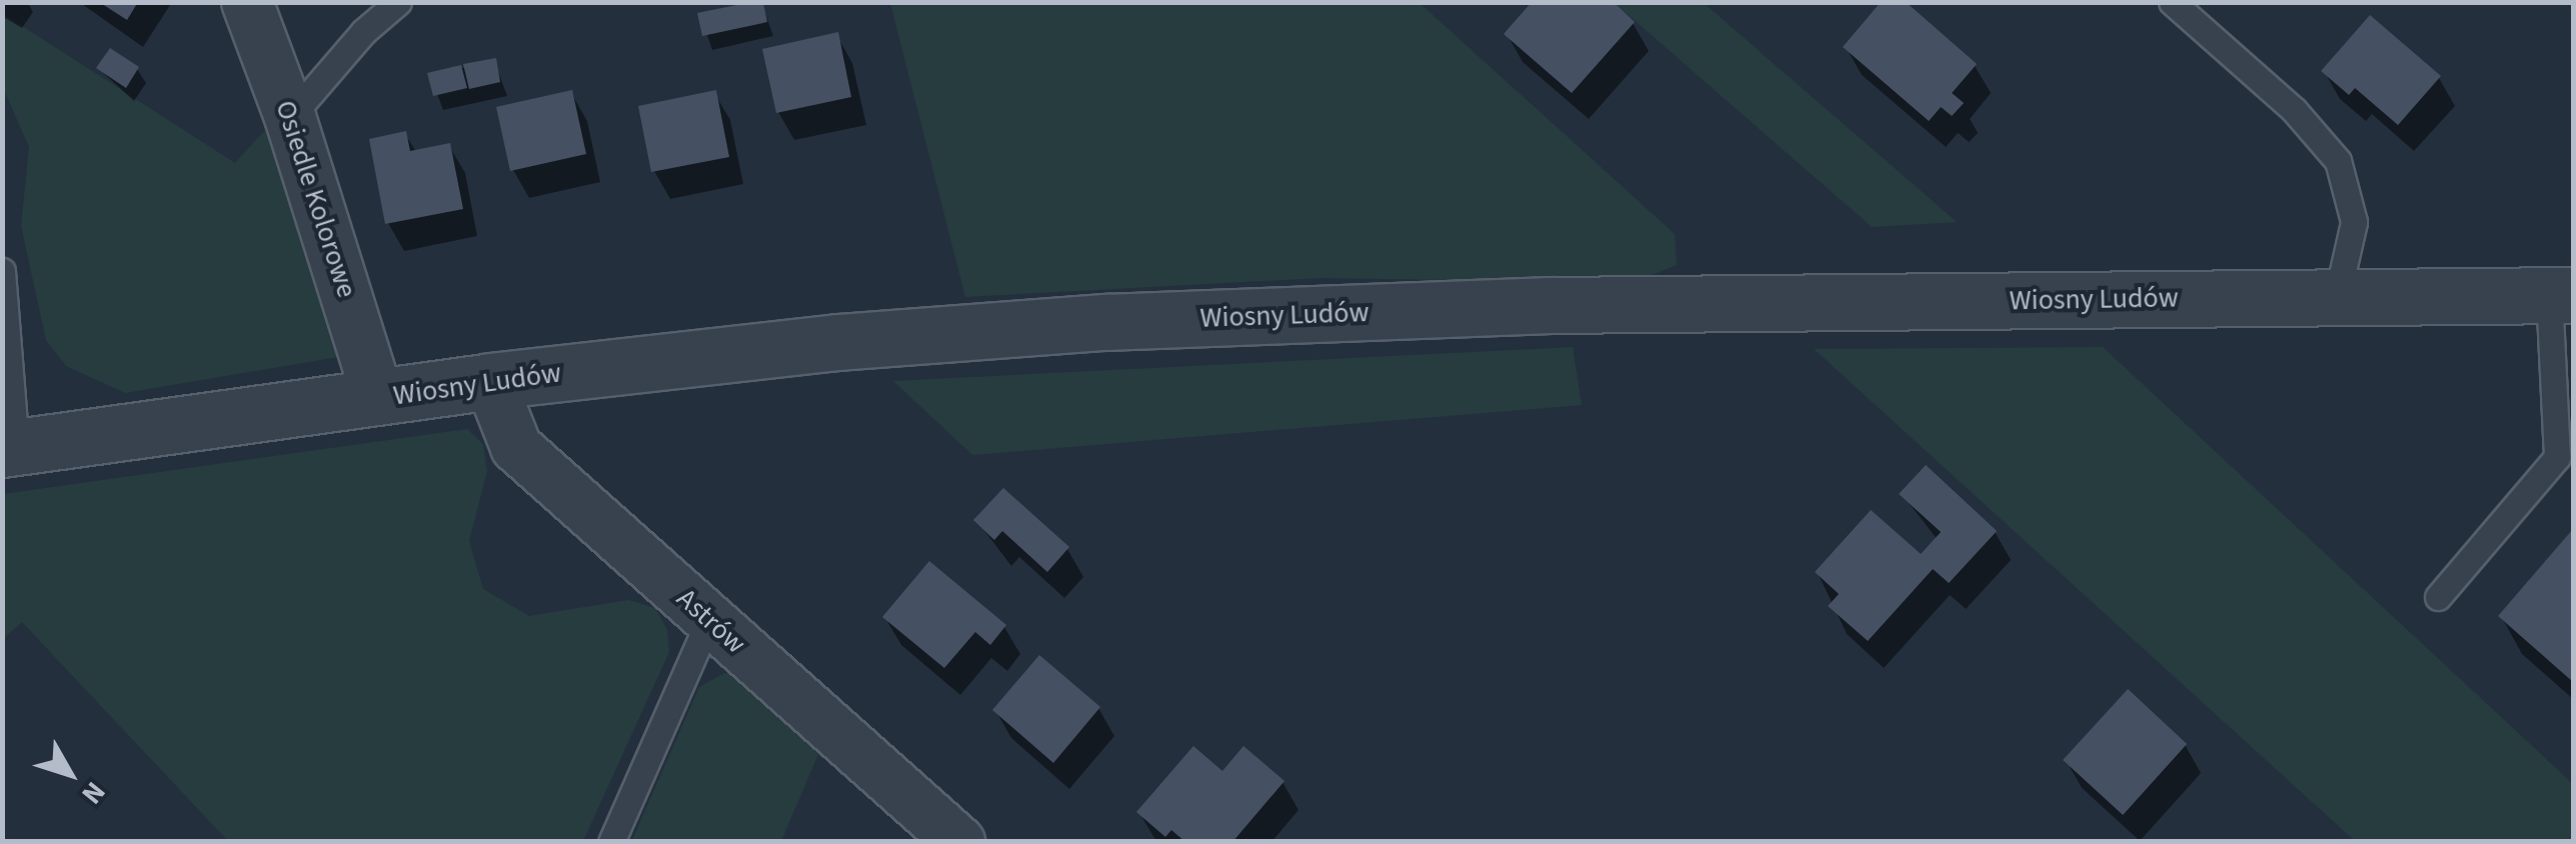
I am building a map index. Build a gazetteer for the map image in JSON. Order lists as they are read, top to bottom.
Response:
{
  "streets": {
    "street": ["Osiedle Kolorowe", "Wiosny Ludów", "Astrów"]
  },
  "crossings": [
    ["Osiedle Kolorowe", "Wiosny Ludów"],
    ["Wiosny Ludów", "Astrów"]
  ],
  "north": "bottom right"
}
